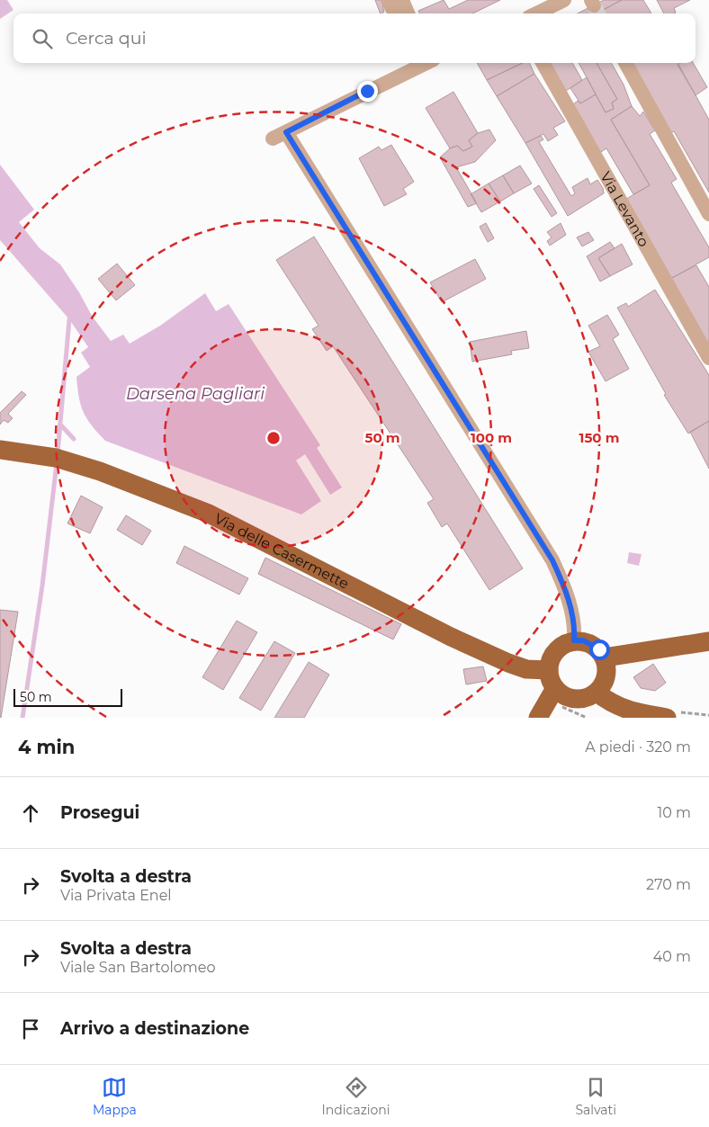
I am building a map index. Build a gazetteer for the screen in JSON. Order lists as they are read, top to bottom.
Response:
{
  "streets": {
    "main road": ["Via delle Casermette"],
    "street": ["Via Levanto"]
  },
  "water": ["Darsena Pagliari"],
  "scale_bar": "50 m",
  "page": {
    "search": "Cerca qui",
    "scale": "50 m",
    "heading": ["4 min", "A piedi · 320 m"],
    "list": [
      ["Prosegui", "10 m"],
      ["Svolta a destra", "Via Privata Enel", "270 m"],
      ["Svolta a destra", "Viale San Bartolomeo", "40 m"],
      "Arrivo a destinazione"
    ],
    "nav": ["Mappa", "Indicazioni", "Salvati"]
  },
  "rings": ["50 m", "100 m", "150 m"]
}
